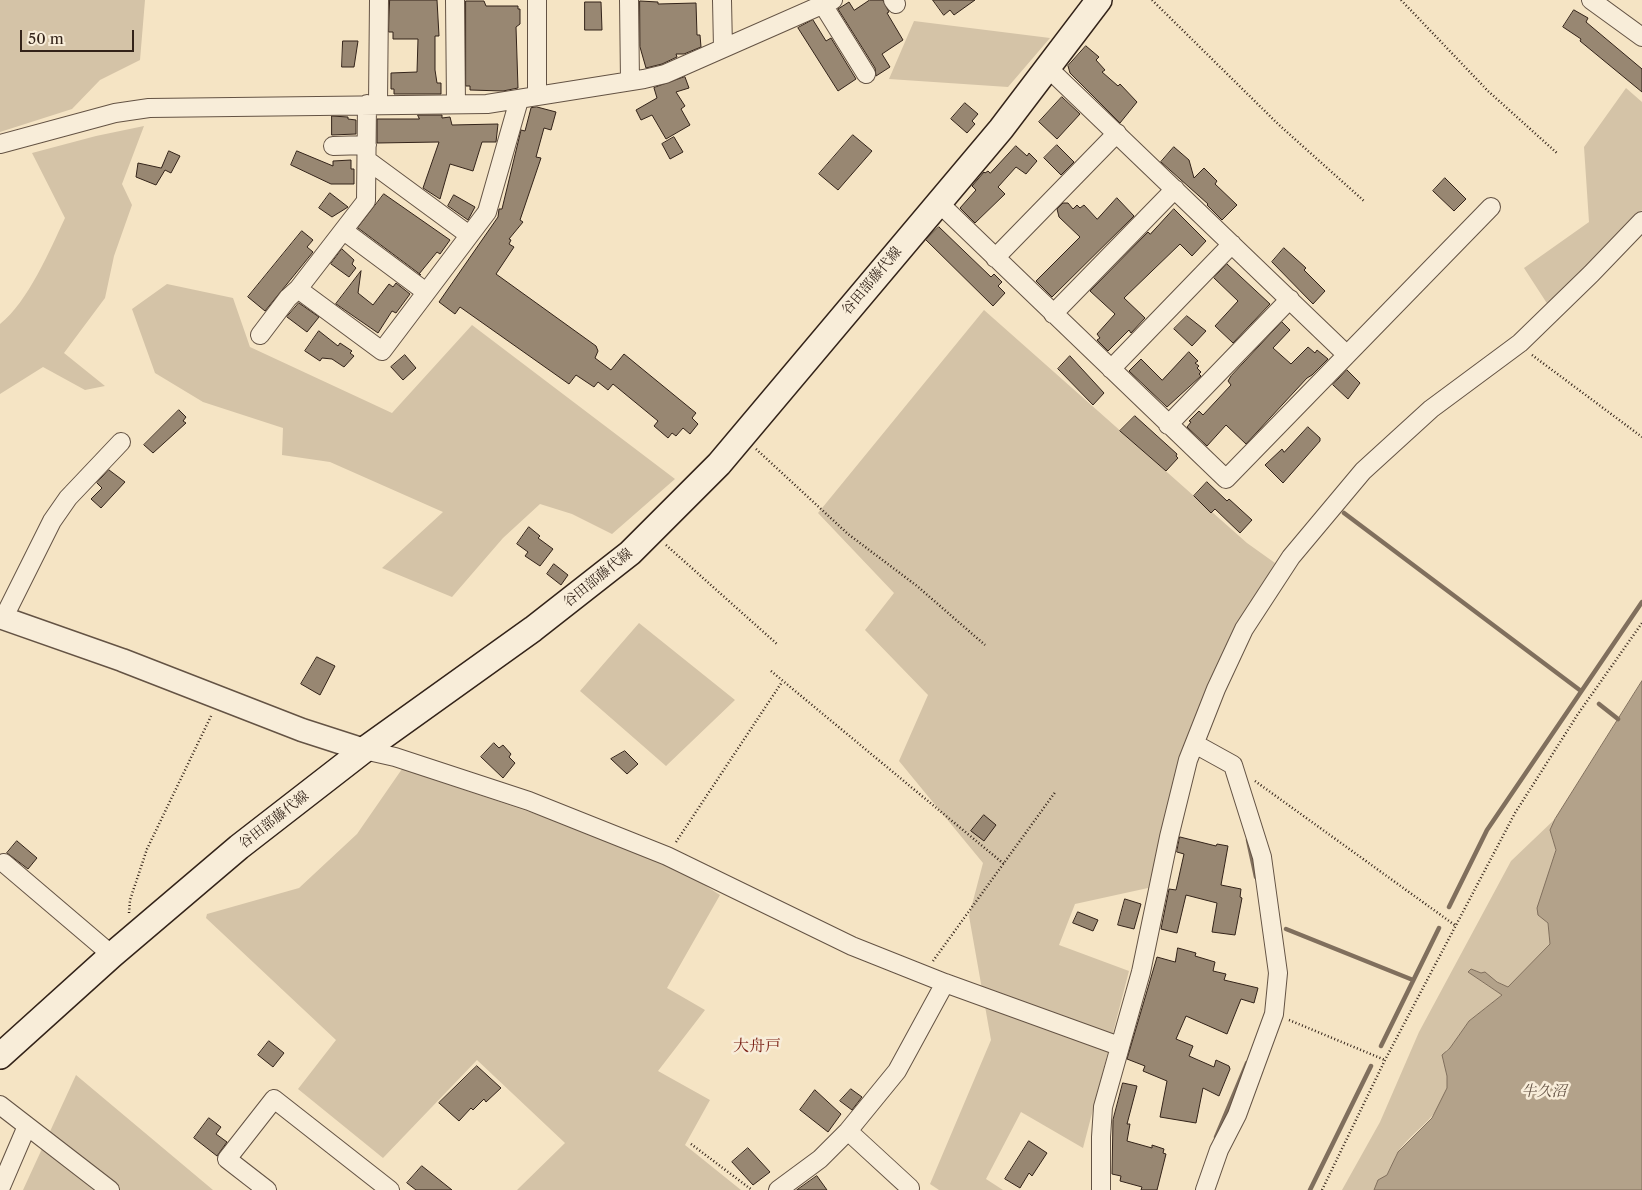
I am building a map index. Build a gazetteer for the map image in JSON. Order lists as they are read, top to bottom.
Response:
{
  "streets": {
    "main road": ["谷田部藤代線"]
  },
  "districts": ["大舟戸"],
  "water": ["牛久沼"],
  "scale_bar": "50 m"
}
